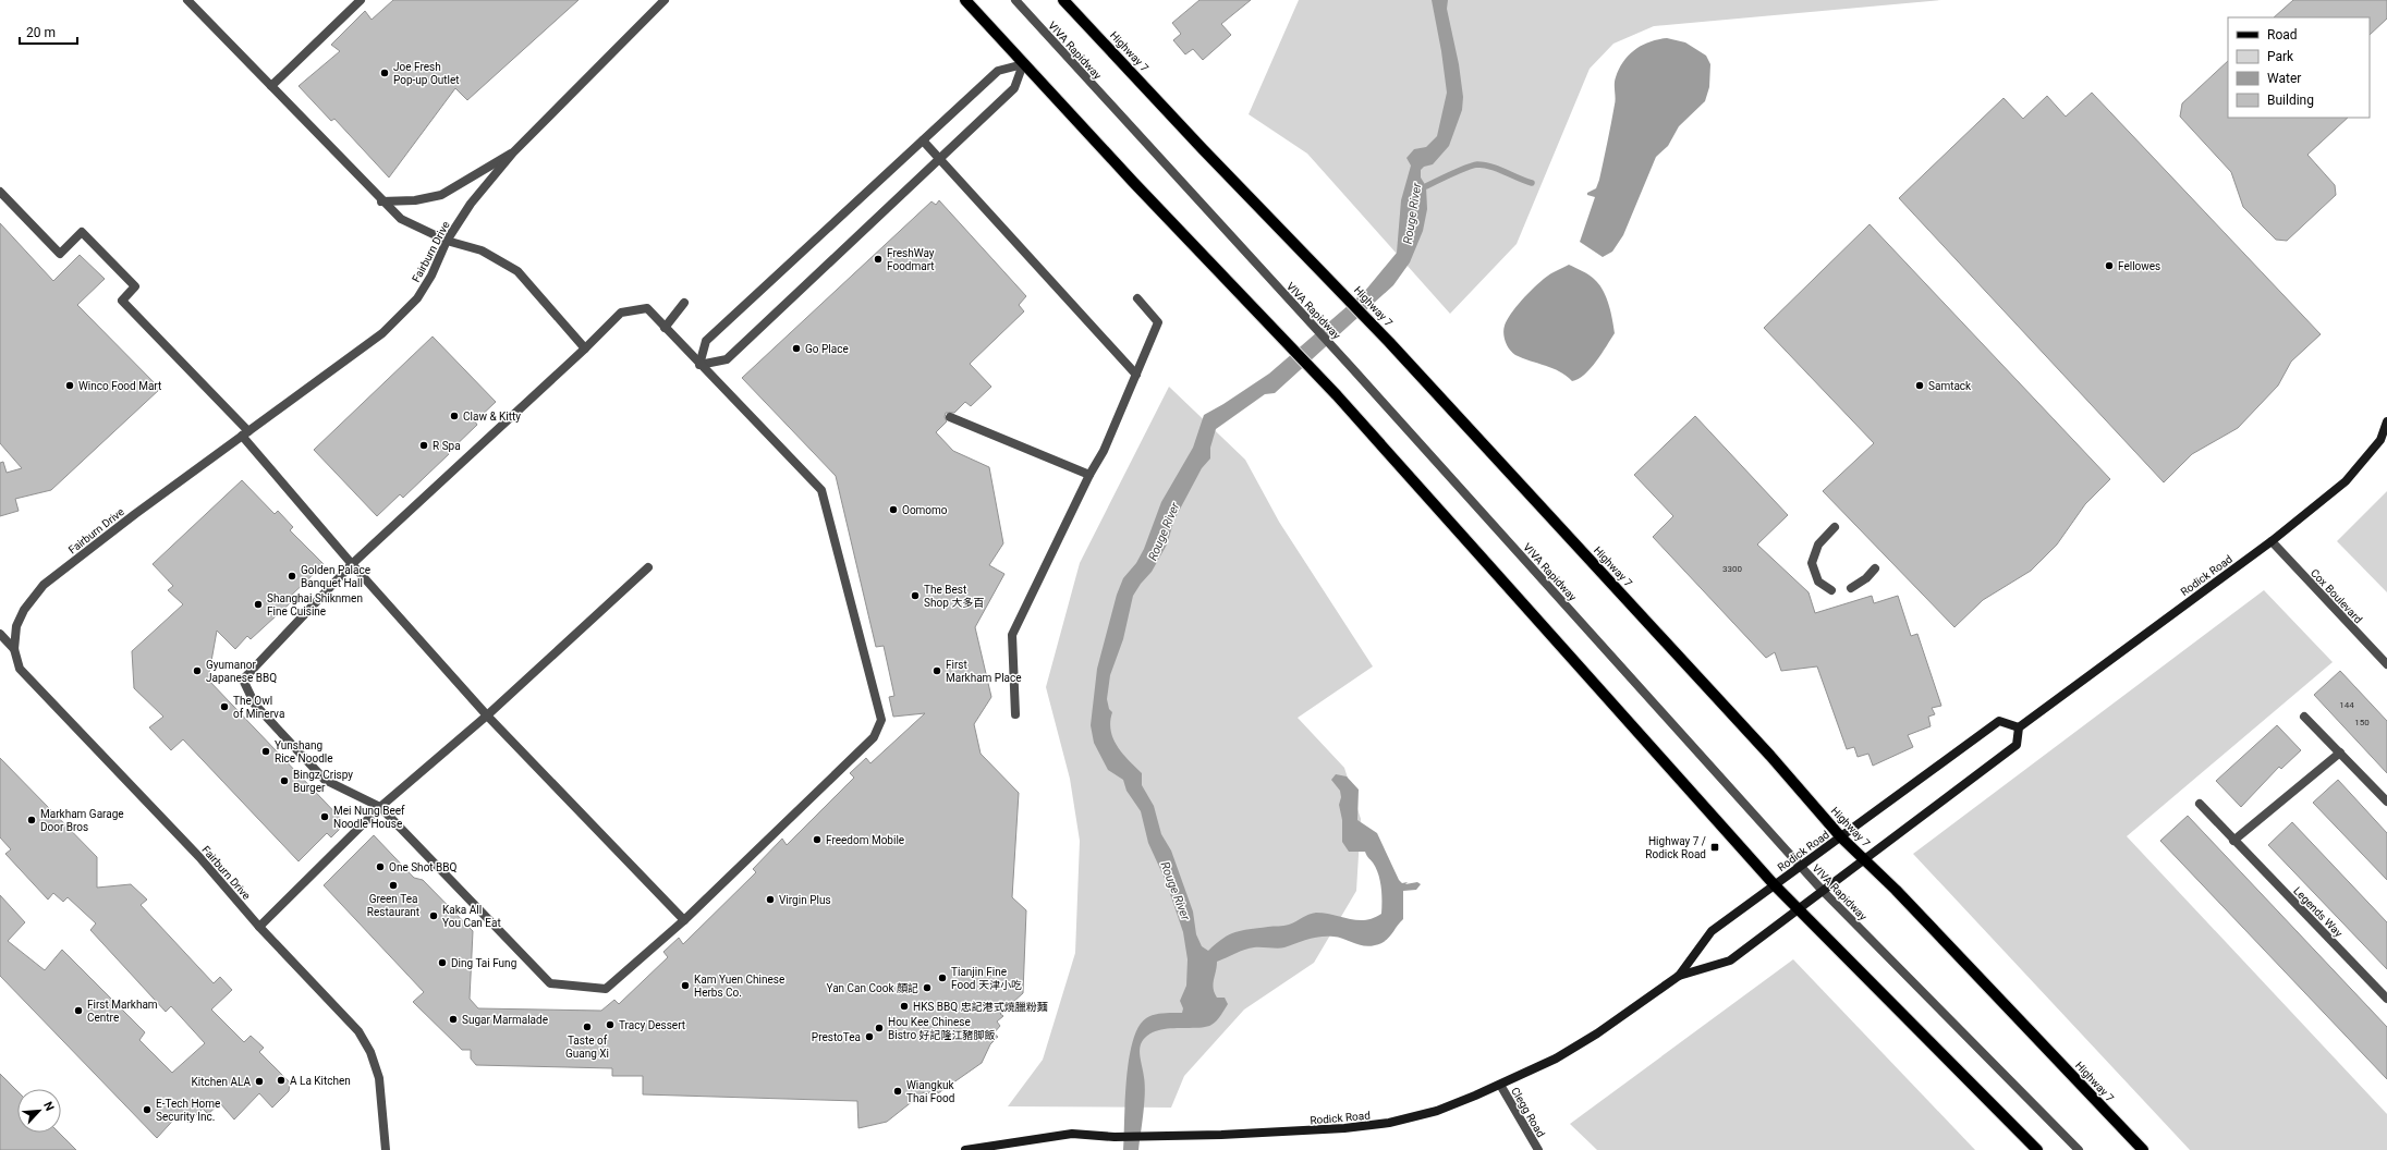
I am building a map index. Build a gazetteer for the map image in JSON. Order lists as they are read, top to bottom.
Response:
{
  "streets": {
    "main road": ["Highway 7", "Rodick Road"],
    "street": [
      "VIVA Rapidway",
      "Fairburn Drive",
      "Cox Boulevard",
      "Legends Way",
      "Clegg Road"
    ]
  },
  "crossings": [
    ["VIVA Rapidway", "Rodick Road"],
    ["Highway 7", "Rodick Road"],
    ["Rodick Road", "Cox Boulevard"],
    ["Rodick Road", "Clegg Road"]
  ],
  "water": ["Rouge River"],
  "places": {
    "other": [
      "Joe Fresh Pop-up Outlet",
      "FreshWay Foodmart",
      "Fellowes",
      "Go Place",
      "Winco Food Mart",
      "Samtack",
      "Claw & Kitty",
      "R Spa",
      "Oomomo",
      "Golden Palace Banquet Hall",
      "The Best Shop 大多百",
      "Shanghai Shiknmen Fine Cuisine",
      "Gyumanor Japanese BBQ",
      "First Markham Place",
      "The Owl of Minerva",
      "Yunshang Rice Noodle",
      "Bingz Crispy Burger",
      "Mei Nung Beef Noodle House",
      "Markham Garage Door Bros",
      "Freedom Mobile",
      "One Shot BBQ",
      "Green Tea Restaurant",
      "Virgin Plus",
      "Kaka All You Can Eat",
      "Ding Tai Fung",
      "Tianjin Fine Food 天津小吃",
      "Kam Yuen Chinese Herbs Co.",
      "Yan Can Cook 顏記",
      "HKS BBQ 忠記港式燒臘粉麵",
      "First Markham Centre",
      "Sugar Marmalade",
      "Tracy Dessert",
      "Taste of Guang Xi",
      "Hou Kee Chinese Bistro 好記隆江豬脚飯",
      "PrestoTea",
      "A La Kitchen",
      "Kitchen ALA",
      "Wiangkuk Thai Food",
      "E-Tech Home Security Inc."
    ],
    "transit": ["Highway 7 / Rodick Road"]
  },
  "house_numbers": ["3300", "144", "150"],
  "legend": [
    "Road",
    "Park",
    "Water",
    "Building"
  ],
  "scale_bar": "20 m",
  "north": "top right"
}
